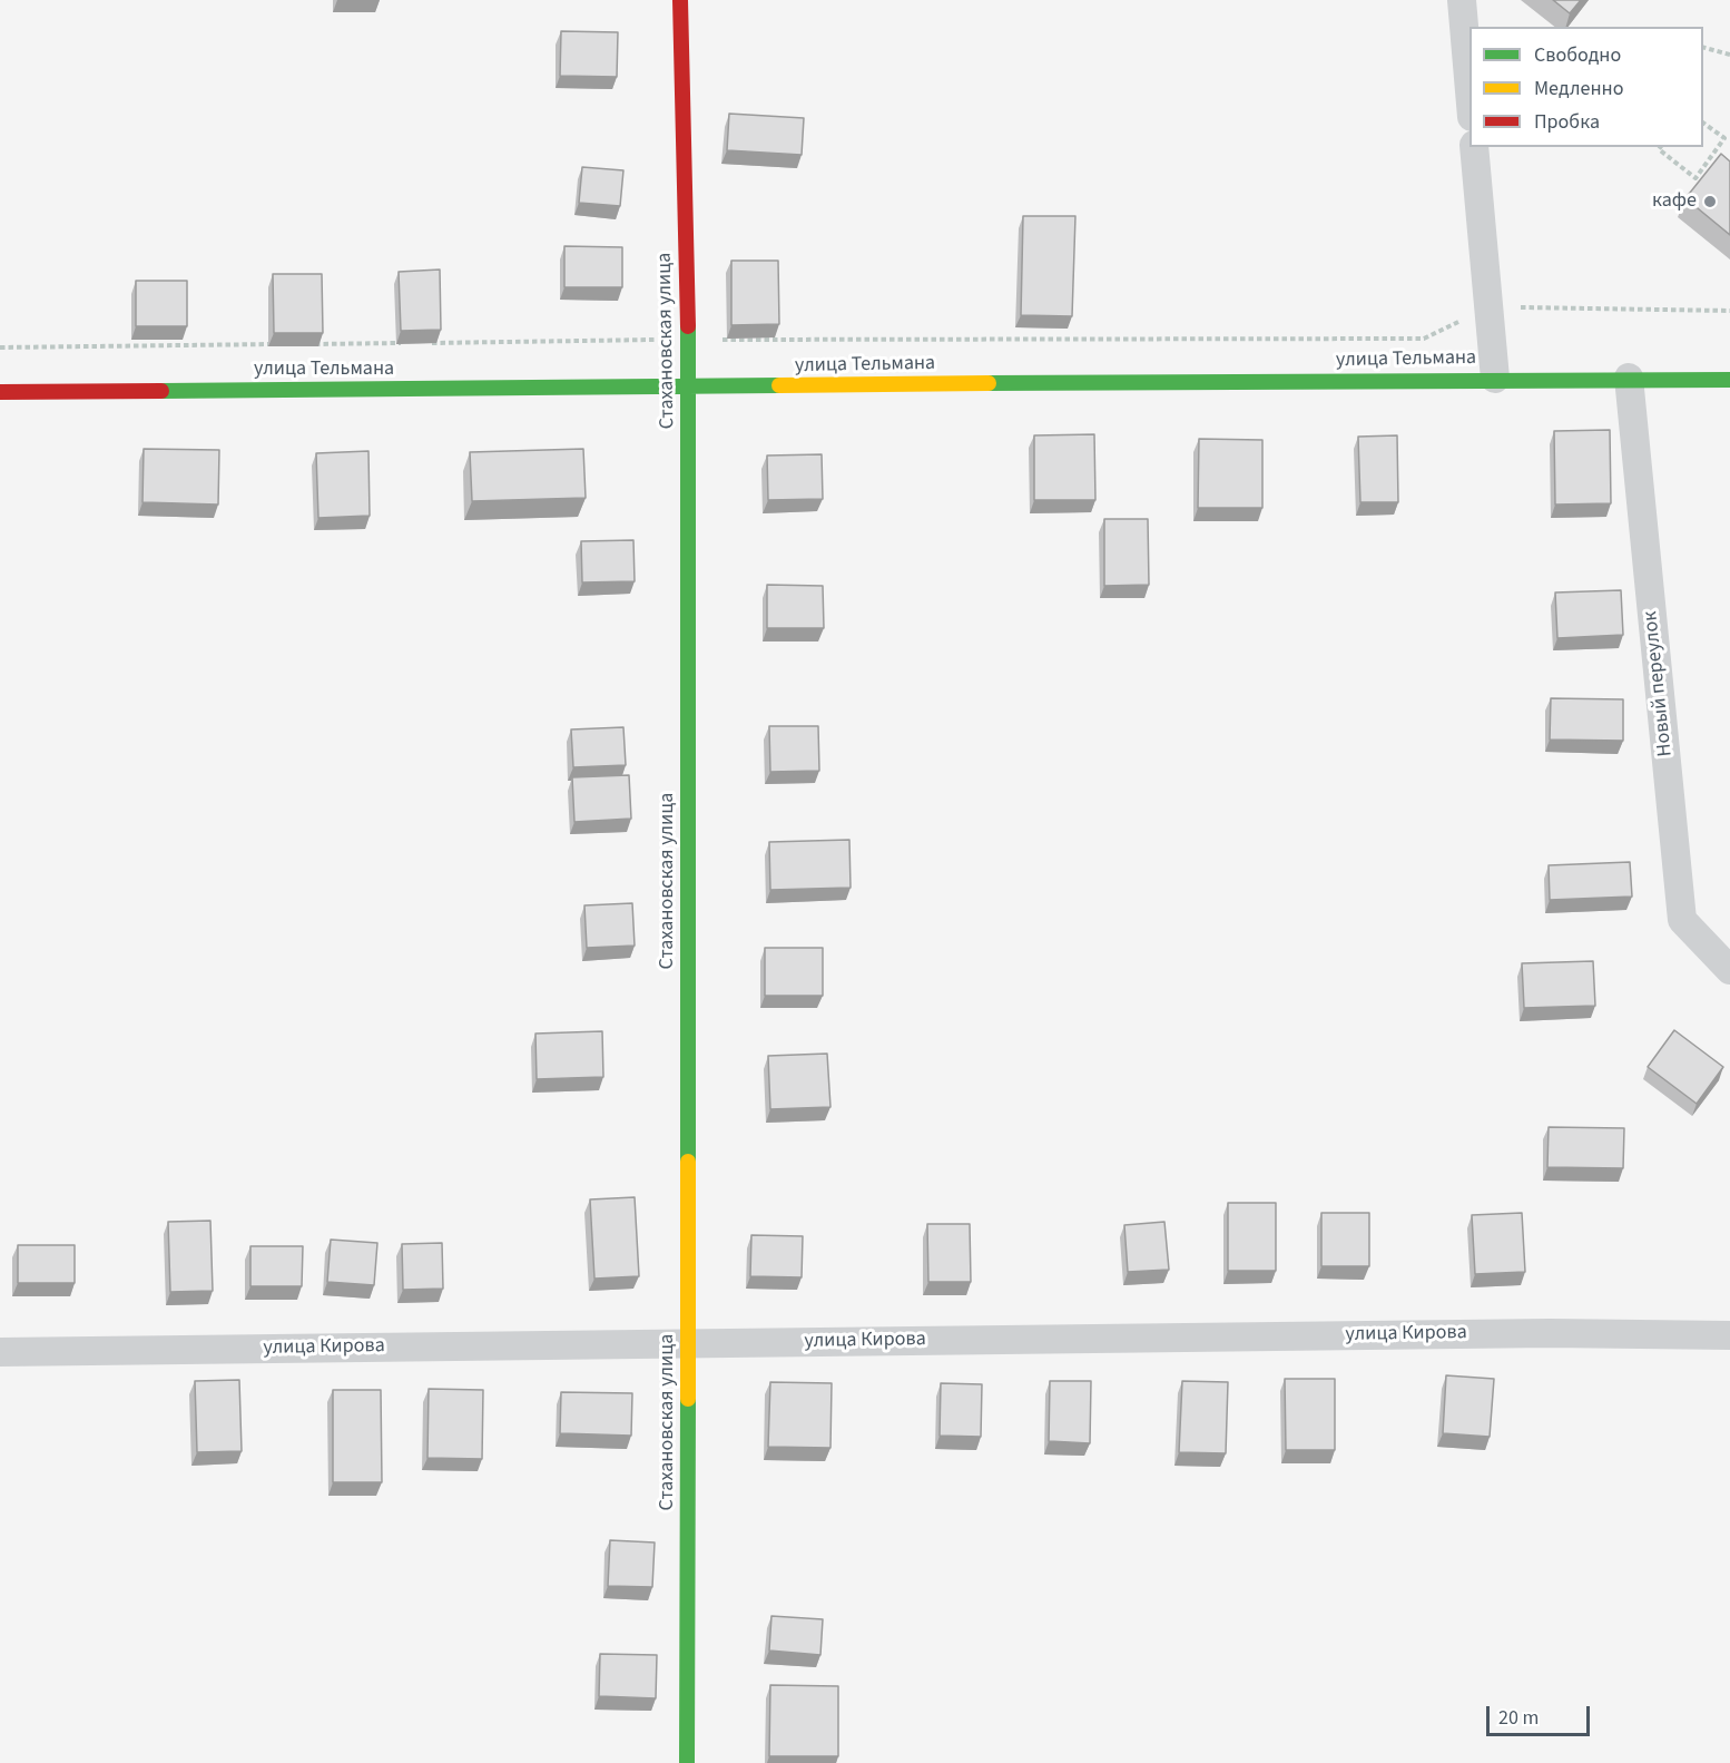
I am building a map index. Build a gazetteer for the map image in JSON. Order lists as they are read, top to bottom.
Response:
{
  "streets": {
    "street": [
      "Стахановская улица",
      "улица Тельмана",
      "Новый переулок",
      "улица Кирова"
    ]
  },
  "crossings": [
    ["Стахановская улица", "улица Тельмана"],
    ["Стахановская улица", "улица Кирова"],
    ["улица Тельмана", "Новый переулок"]
  ],
  "places": ["кафе"],
  "legend": ["Свободно", "Медленно", "Пробка"],
  "scale_bar": "20 m"
}
